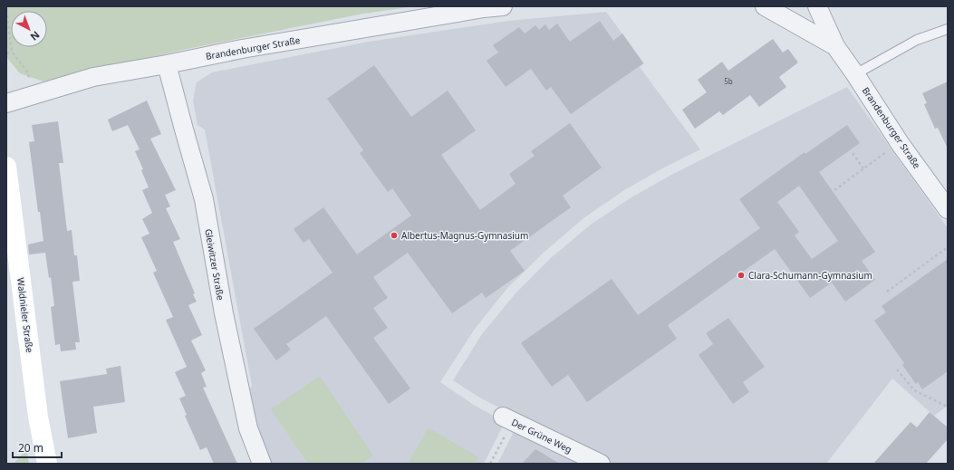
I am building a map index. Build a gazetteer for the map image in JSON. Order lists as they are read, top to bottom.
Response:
{
  "streets": {
    "main road": ["Waldnieler Straße"],
    "street": ["Brandenburger Straße", "Gleiwitzer Straße", "Der Grüne Weg"]
  },
  "crossings": [
    ["Brandenburger Straße", "Gleiwitzer Straße"]
  ],
  "places": ["Albertus-Magnus-Gymnasium", "Clara-Schumann-Gymnasium"],
  "house_numbers": ["5b"],
  "scale_bar": "20 m",
  "north": "bottom right"
}
